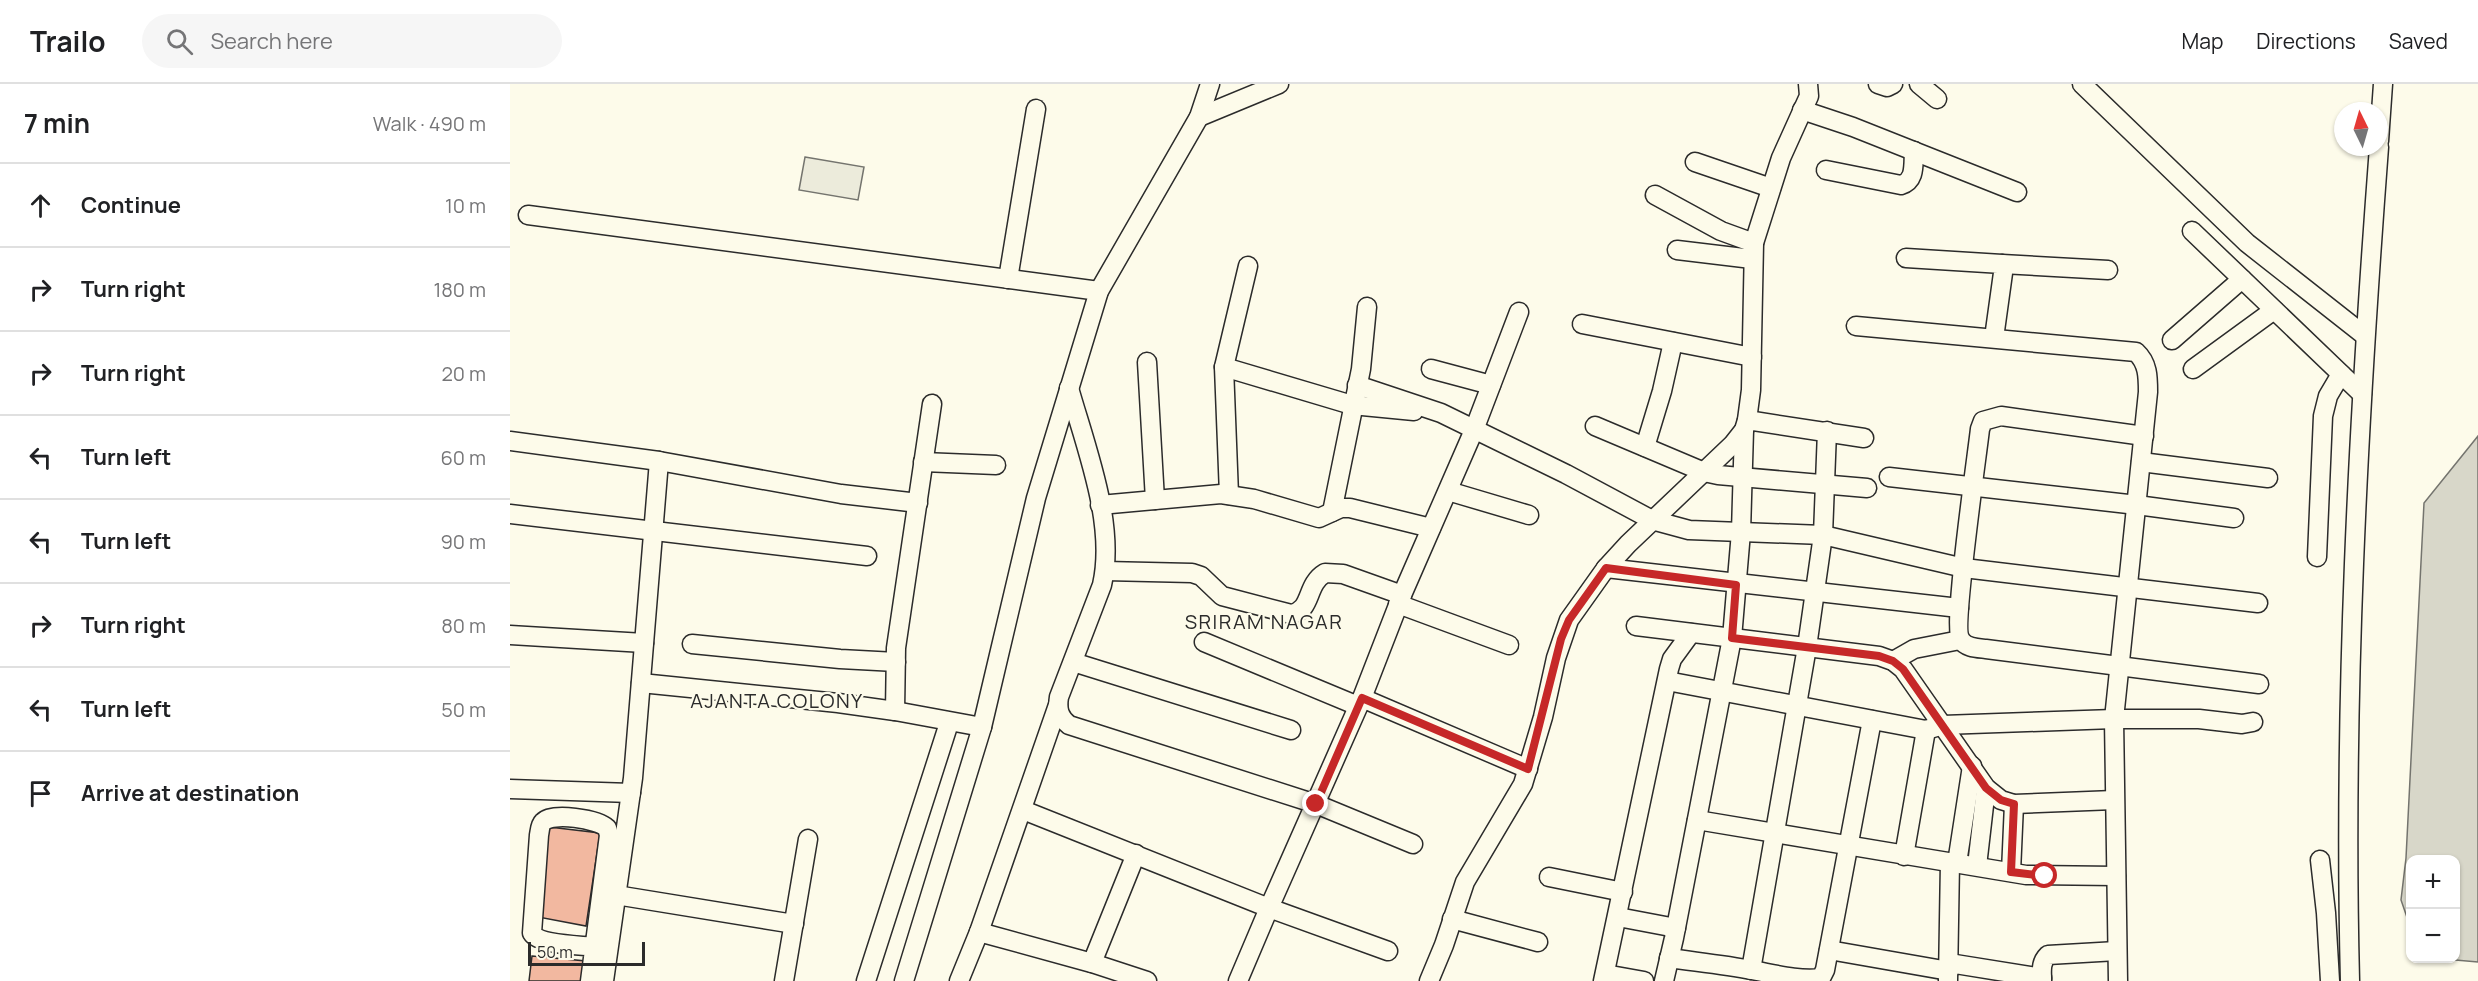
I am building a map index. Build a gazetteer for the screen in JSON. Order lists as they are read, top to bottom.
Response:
{
  "districts": ["SRIRAM NAGAR", "AJANTA COLONY"],
  "scale_bar": "50 m",
  "north": "top",
  "page": {
    "header": "Trailo",
    "search": "Search here",
    "nav": ["Map", "Directions", "Saved"],
    "heading": ["7 min", "Walk · 490 m"],
    "list": [
      ["Continue", "10 m"],
      ["Turn right", "180 m"],
      ["Turn right", "20 m"],
      ["Turn left", "60 m"],
      ["Turn left", "90 m"],
      ["Turn right", "80 m"],
      ["Turn left", "50 m"],
      "Arrive at destination"
    ],
    "map_buttons": ["+", "−"],
    "scale": "50 m"
  }
}
